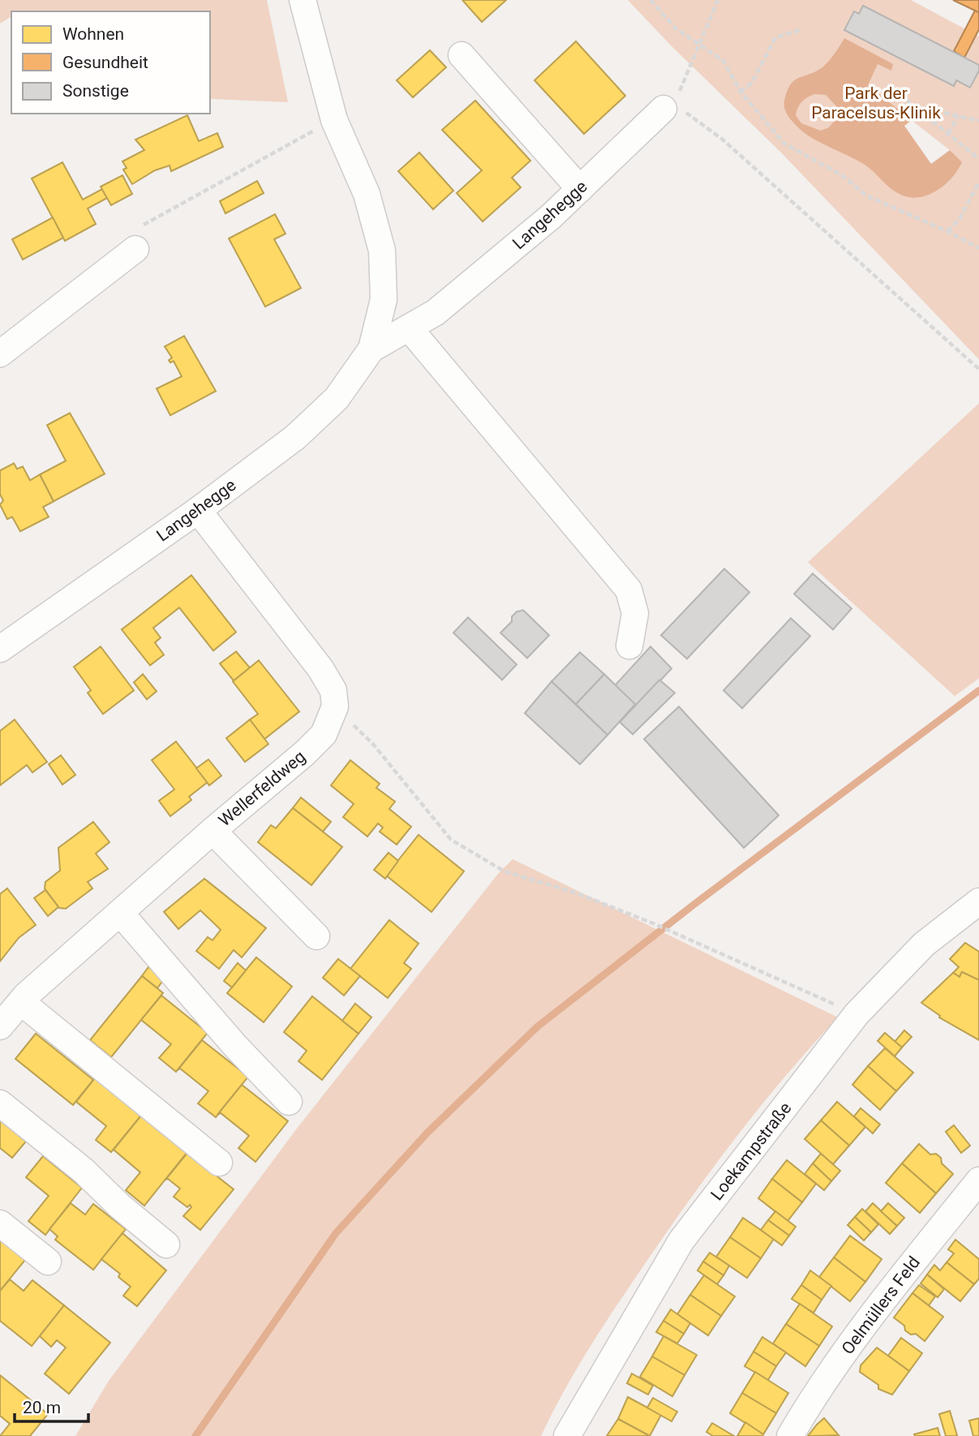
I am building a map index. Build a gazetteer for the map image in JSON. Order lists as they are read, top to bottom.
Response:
{
  "streets": {
    "street": [
      "Langehegge",
      "Wellerfeldweg",
      "Loekampstraße",
      "Oelmüllers Feld"
    ]
  },
  "parks": ["Park der Paracelsus-Klinik"],
  "legend": ["Wohnen", "Gesundheit", "Sonstige"],
  "scale_bar": "20 m"
}
